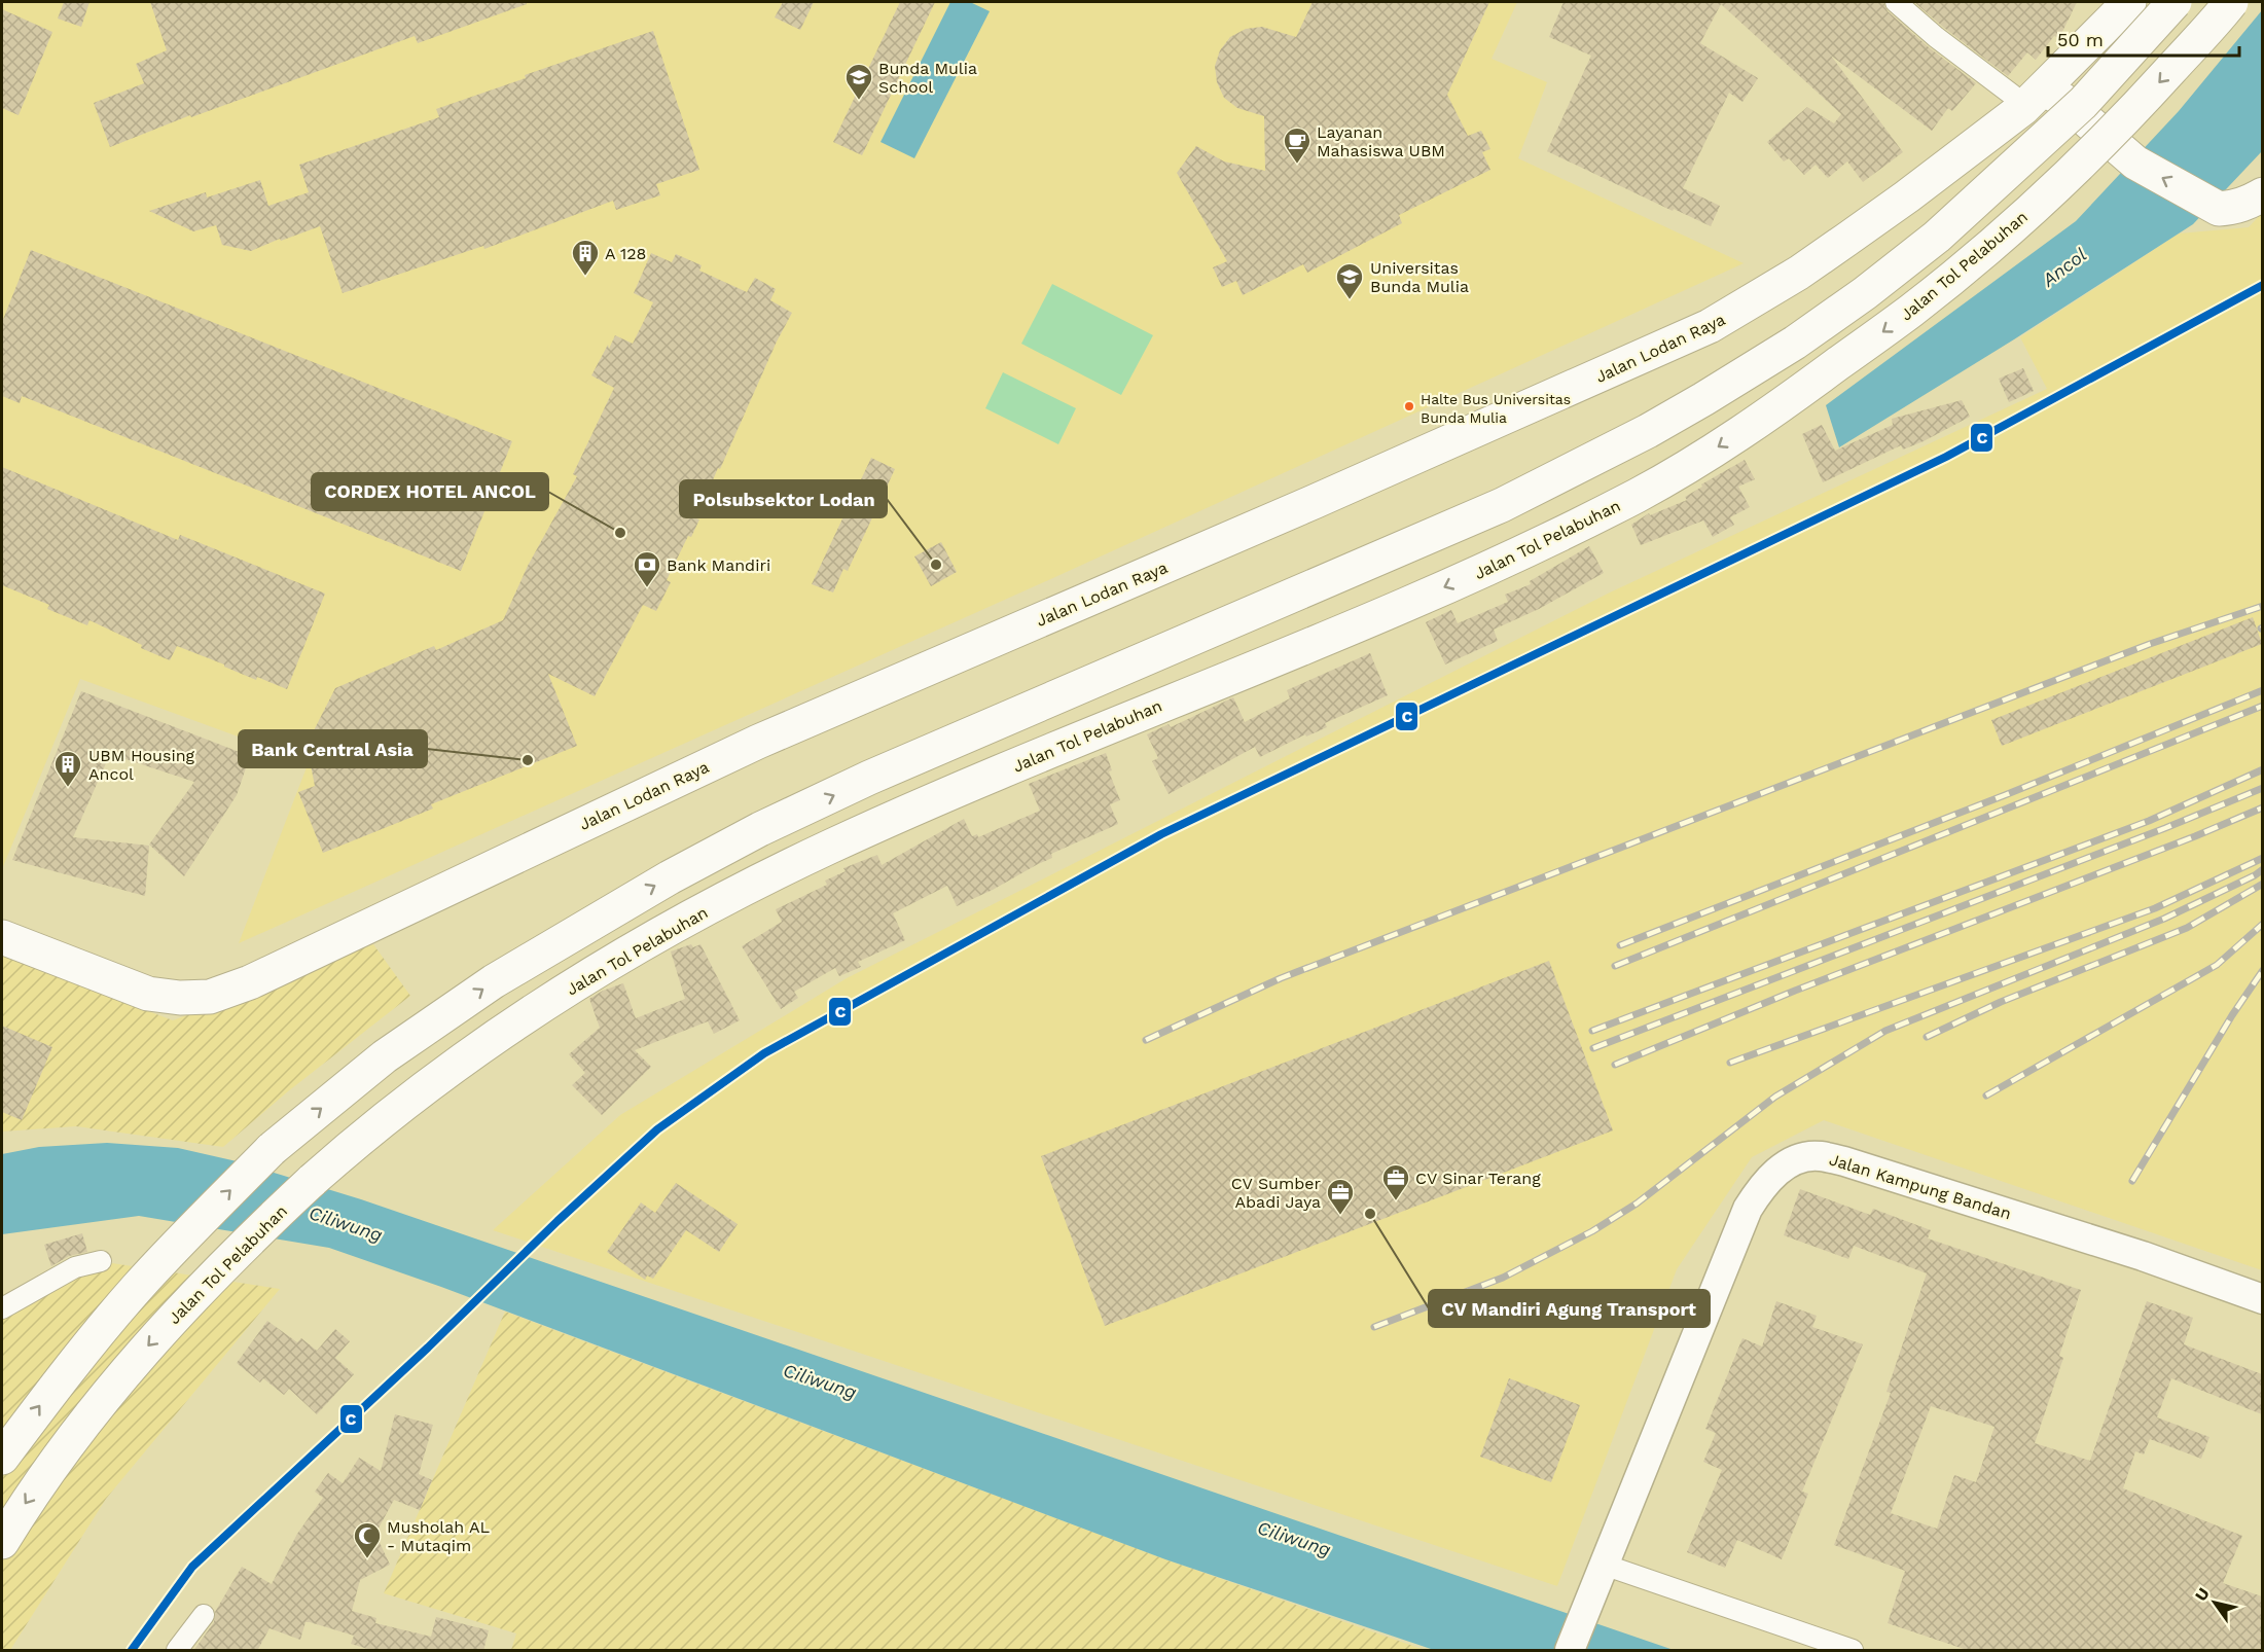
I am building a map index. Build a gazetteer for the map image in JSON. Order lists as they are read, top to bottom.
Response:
{
  "streets": {
    "highway": ["Jalan Tol Pelabuhan", "Jalan Lodan Raya"],
    "street": ["Jalan Kampung Bandan"]
  },
  "water": ["Ancol", "Ciliwung"],
  "places": {
    "school or university": ["Bunda Mulia School", "Universitas Bunda Mulia"],
    "cafe": ["Layanan Mahasiswa UBM"],
    "building": ["A 128", "UBM Housing Ancol"],
    "other": [
      "Halte Bus Universitas Bunda Mulia",
      "CORDEX HOTEL ANCOL",
      "Polsubsektor Lodan",
      "Bank Central Asia",
      "CV Mandiri Agung Transport"
    ],
    "bank": ["Bank Mandiri"],
    "office": ["CV Sinar Terang", "CV Sumber Abadi Jaya"],
    "mosque": ["Musholah AL - Mutaqim"]
  },
  "lines": ["transit line C"],
  "scale_bar": "50 m",
  "north": "top left"
}
